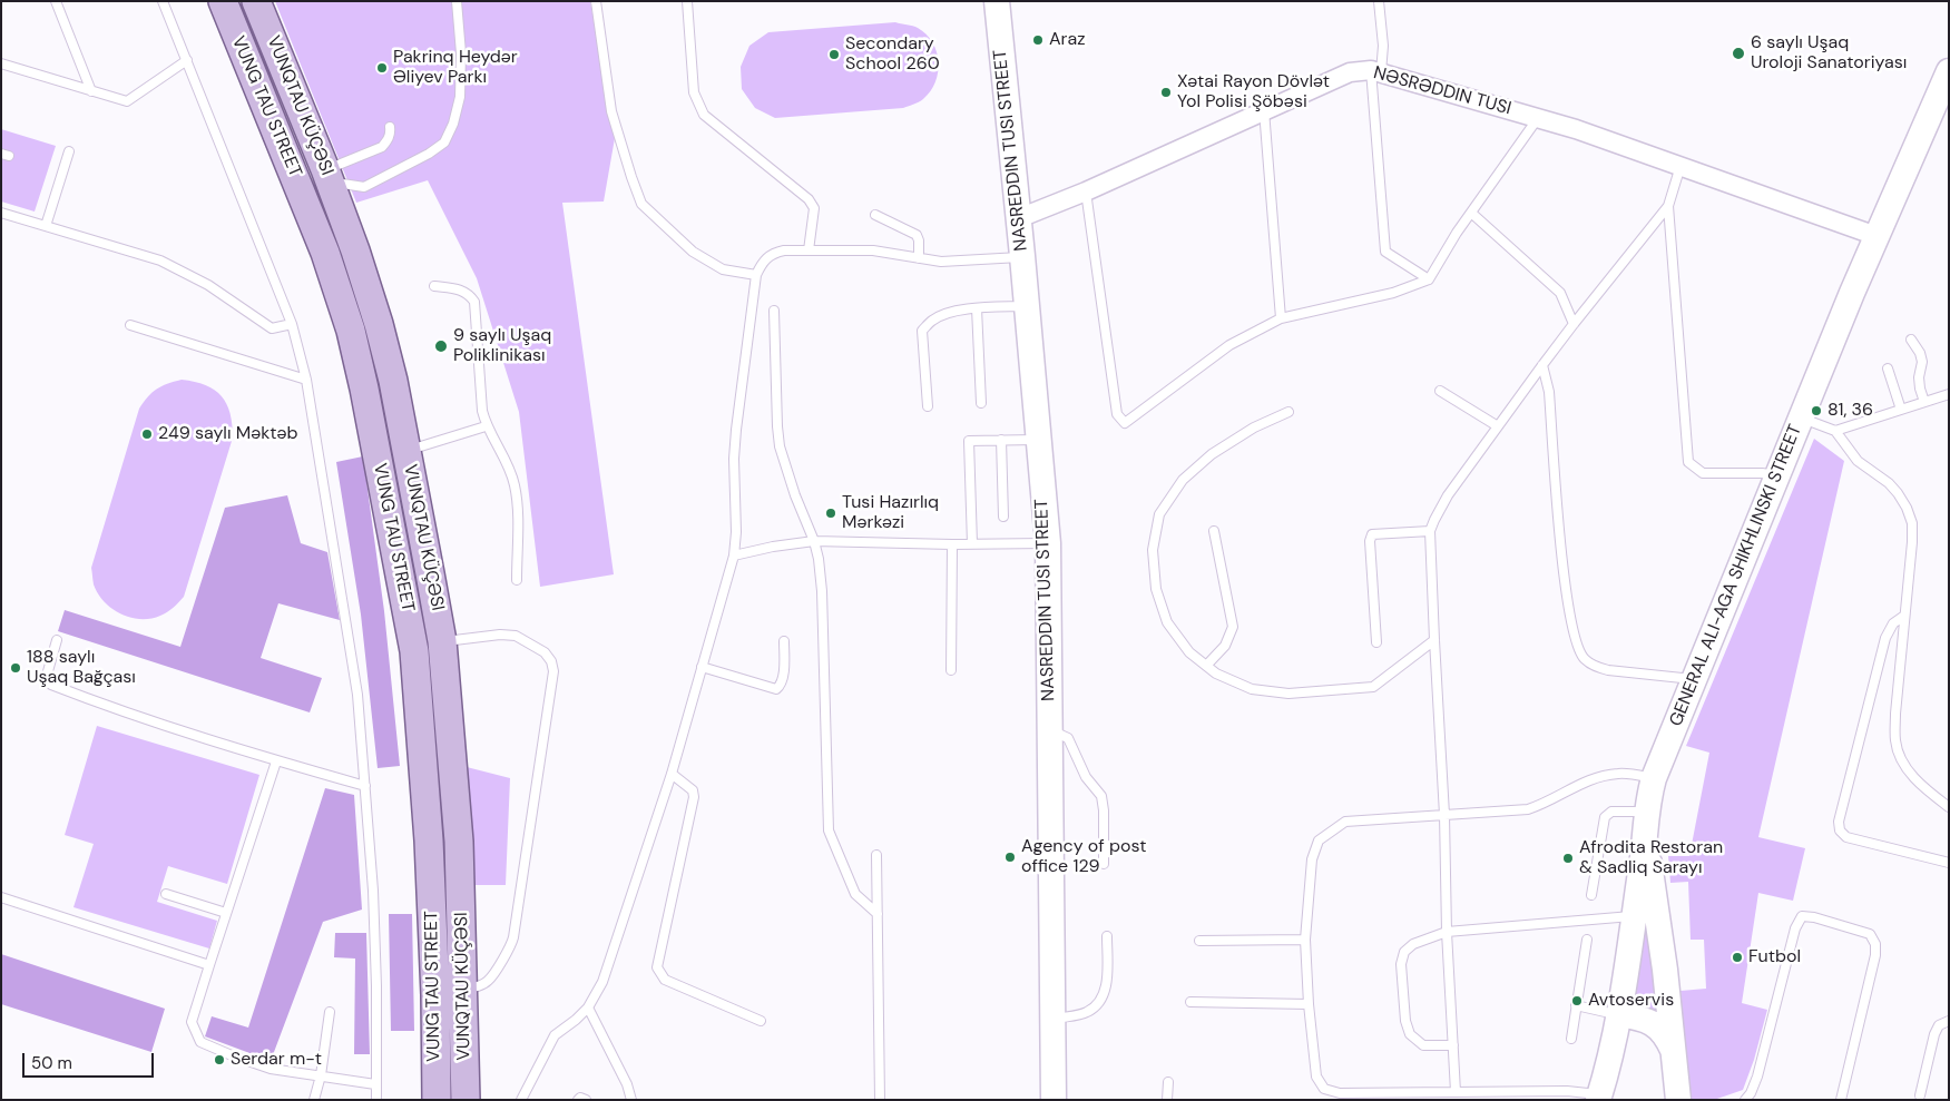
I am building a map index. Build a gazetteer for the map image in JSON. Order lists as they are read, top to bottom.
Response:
{
  "streets": {
    "main road": [
      "VUNQTAU KÜÇƏSI",
      "VUNG TAU STREET",
      "NASREDDIN TUSI STREET",
      "GENERAL ALI-AGA SHIKHLINSKI STREET"
    ],
    "street": ["NƏSRƏDDIN TUSI"]
  },
  "crossings": [
    ["NƏSRƏDDIN TUSI", "NASREDDIN TUSI STREET"],
    ["NƏSRƏDDIN TUSI", "GENERAL ALI-AGA SHIKHLINSKI STREET"]
  ],
  "places": [
    "Araz",
    "6 saylı Uşaq Uroloji Sanatoriyası",
    "Secondary School 260",
    "Pakrinq Heydər Əliyev Parkı",
    "Xətai Rayon Dövlət Yol Polisi Şöbəsi",
    "9 saylı Uşaq Poliklinikası",
    "81, 36",
    "249 saylı Məktəb",
    "Tusi Hazırlıq Mərkəzi",
    "188 saylı Uşaq Bağçası",
    "Agency of post office 129",
    "Afrodita Restoran & Sadliq Sarayı",
    "Futbol",
    "Avtoservis",
    "Serdar m-t"
  ],
  "scale_bar": "50 m"
}
